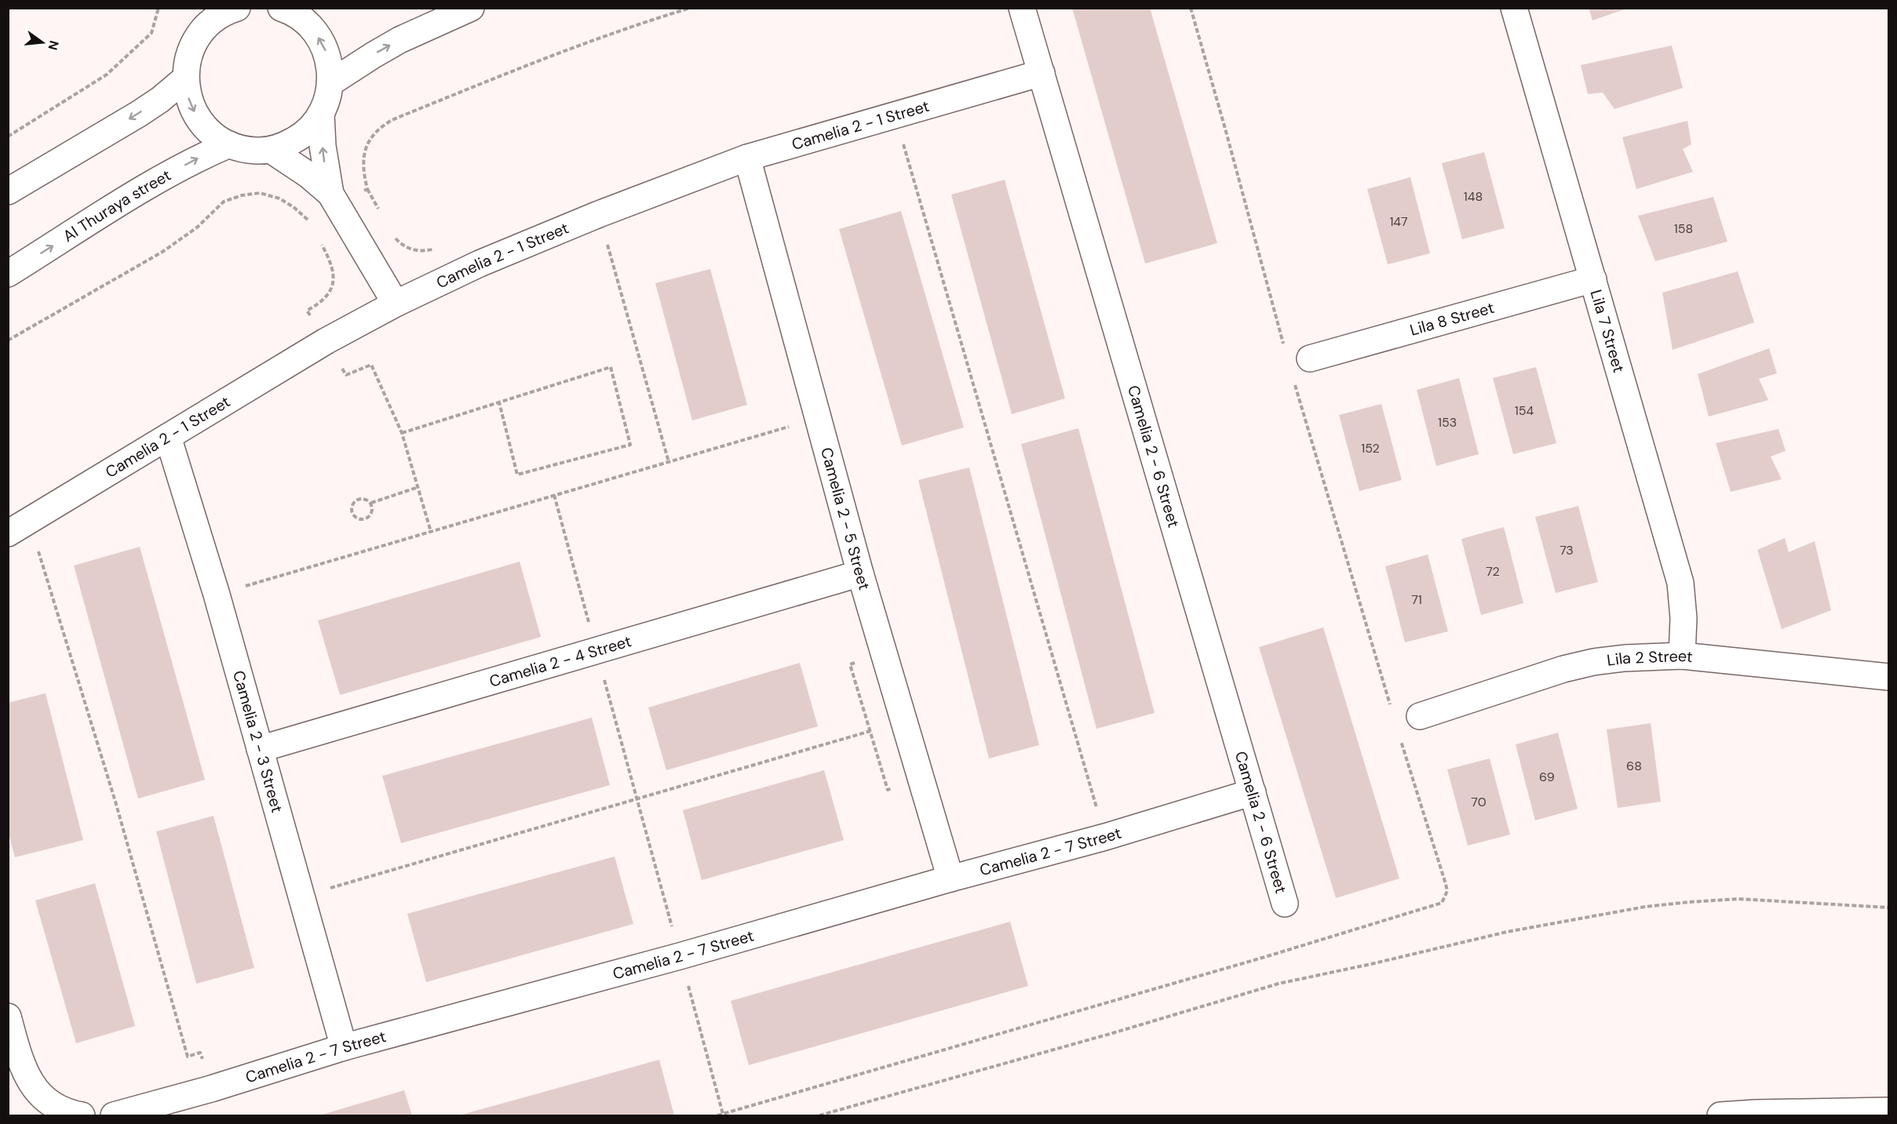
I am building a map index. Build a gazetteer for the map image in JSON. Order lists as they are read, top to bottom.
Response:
{
  "streets": {
    "street": [
      "Camelia 2 - 1 Street",
      "Al Thuraya street",
      "Lila 8 Street",
      "Lila 7 Street",
      "Camelia 2 - 6 Street",
      "Camelia 2 - 5 Street",
      "Lila 2 Street",
      "Camelia 2 - 4 Street",
      "Camelia 2 - 3 Street",
      "Camelia 2 - 7 Street"
    ]
  },
  "crossings": [
    ["Camelia 2 - 1 Street", "Camelia 2 - 6 Street"],
    ["Camelia 2 - 1 Street", "Camelia 2 - 5 Street"],
    ["Camelia 2 - 1 Street", "Camelia 2 - 3 Street"],
    ["Lila 8 Street", "Lila 7 Street"],
    ["Lila 7 Street", "Lila 2 Street"],
    ["Camelia 2 - 6 Street", "Camelia 2 - 7 Street"],
    ["Camelia 2 - 5 Street", "Camelia 2 - 4 Street"],
    ["Camelia 2 - 5 Street", "Camelia 2 - 7 Street"],
    ["Camelia 2 - 4 Street", "Camelia 2 - 3 Street"],
    ["Camelia 2 - 3 Street", "Camelia 2 - 7 Street"]
  ],
  "house_numbers": [
    "148",
    "147",
    "158",
    "154",
    "153",
    "152",
    "73",
    "72",
    "71",
    "68",
    "69",
    "70"
  ],
  "north": "right"
}
